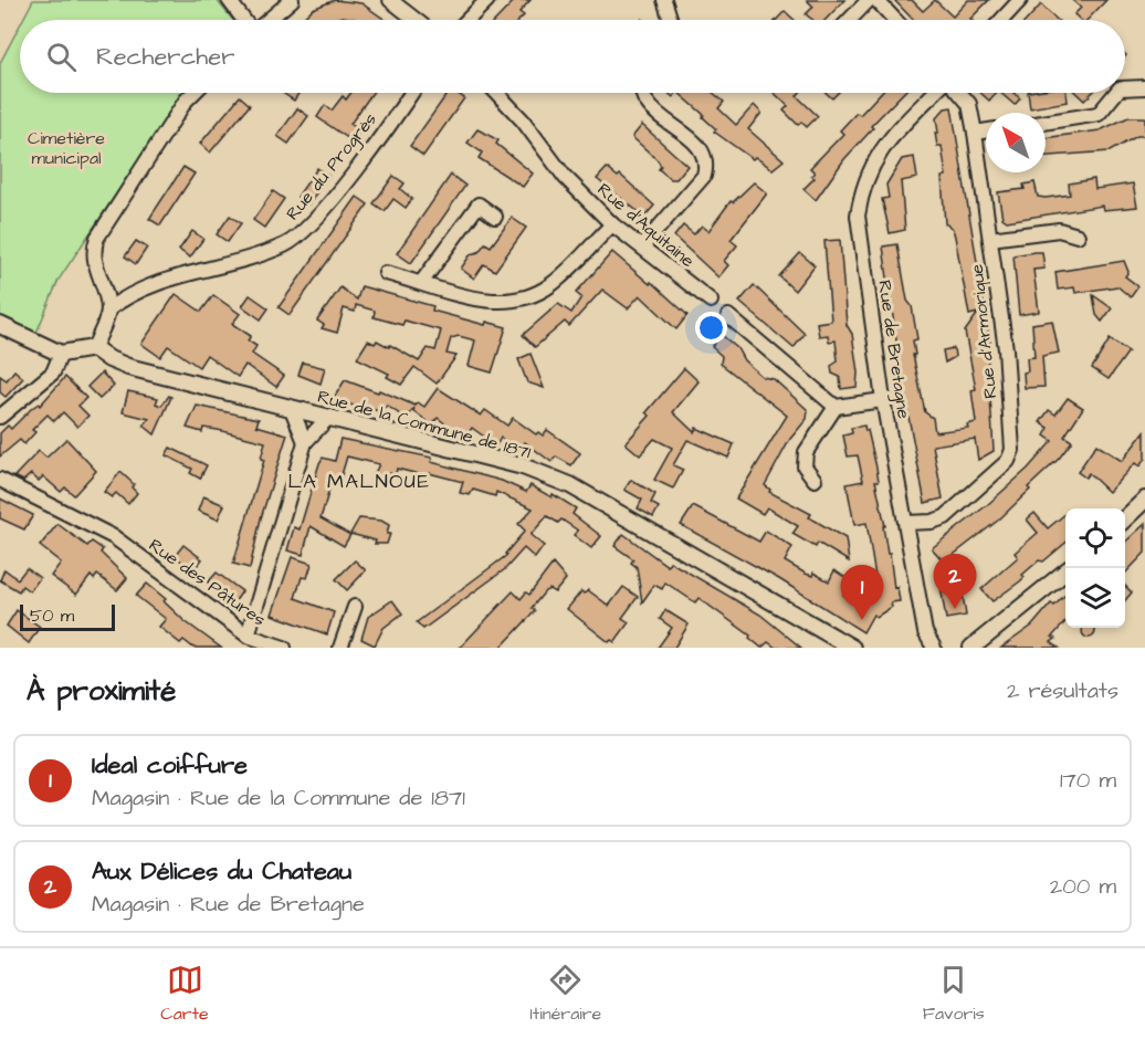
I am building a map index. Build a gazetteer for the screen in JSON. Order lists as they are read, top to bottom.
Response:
{
  "streets": {
    "street": [
      "Rue du Progrès",
      "Rue d'Aquitaine",
      "Rue d'Armorique",
      "Rue de Bretagne",
      "Rue de la Commune de 1871",
      "Rue des Pâtures"
    ]
  },
  "crossings": [
    ["Rue d'Armorique", "Rue de Bretagne"]
  ],
  "districts": ["LA MALNOUE"],
  "parks": ["Cimetière municipal"],
  "scale_bar": "50 m",
  "north": "top left",
  "page": {
    "search": "Rechercher",
    "pins": ["2", "1"],
    "scale": "50 m",
    "heading": ["À proximité", "2 résultats"],
    "list": [
      {
        "mark": "1",
        "name": "Ideal coiffure",
        "note": "Magasin · Rue de la Commune de 1871",
        "value": "170 m"
      },
      {
        "mark": "2",
        "name": "Aux Délices du Chateau",
        "note": "Magasin · Rue de Bretagne",
        "value": "200 m"
      }
    ],
    "nav": ["Carte", "Itinéraire", "Favoris"]
  }
}
